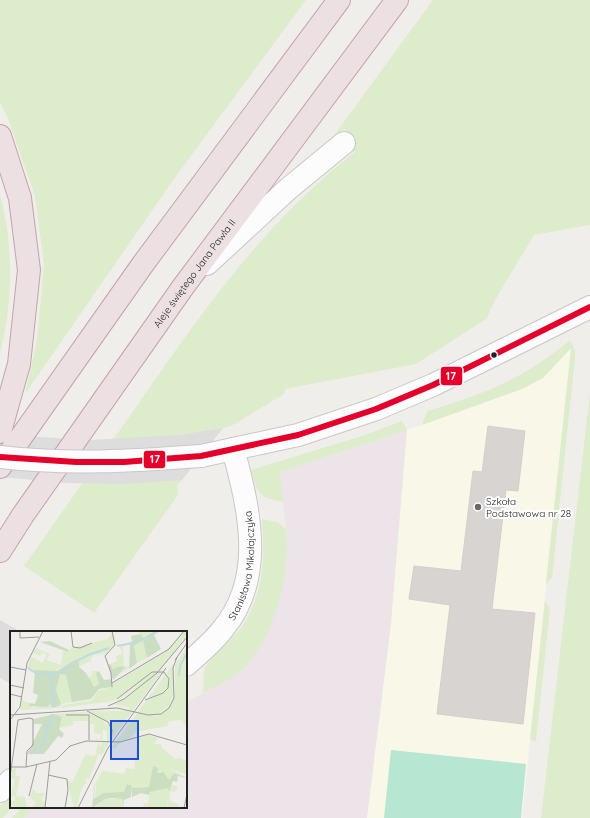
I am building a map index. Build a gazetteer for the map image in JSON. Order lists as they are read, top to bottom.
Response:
{
  "streets": {
    "highway": ["Aleje świętego Jana Pawła II"],
    "street": ["Stanisława Mikołajczyka"]
  },
  "places": ["Szkoła Podstawowa nr 28"],
  "lines": ["transit line 17"]
}
